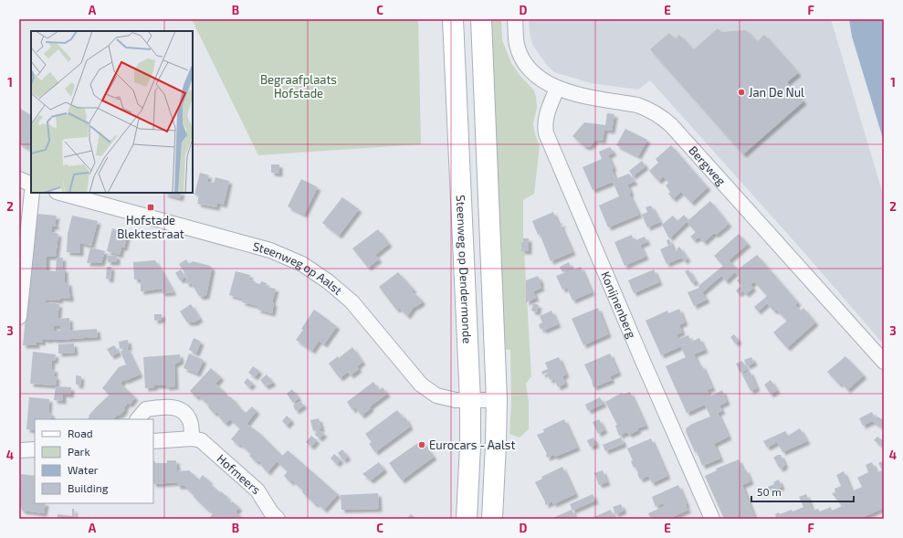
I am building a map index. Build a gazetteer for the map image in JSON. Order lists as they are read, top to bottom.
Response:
{
  "streets": {
    "main road": ["Steenweg op Dendermonde"],
    "street": [
      "Bergweg",
      "Steenweg op Aalst",
      "Konijnenberg",
      "Hofmeers"
    ]
  },
  "crossings": [
    ["Bergweg", "Konijnenberg"],
    ["Steenweg op Dendermonde", "Steenweg op Aalst"]
  ],
  "parks": ["Begraafplaats Hofstade"],
  "places": {
    "other": ["Jan De Nul", "Eurocars - Aalst"],
    "transit": ["Hofstade Blektestraat"]
  },
  "legend": [
    "Road",
    "Park",
    "Water",
    "Building"
  ],
  "scale_bar": "50 m",
  "grid": {
    "columns": [
      "A",
      "B",
      "C",
      "D",
      "E",
      "F"
    ],
    "rows": [
      "1",
      "2",
      "3",
      "4"
    ]
  }
}
